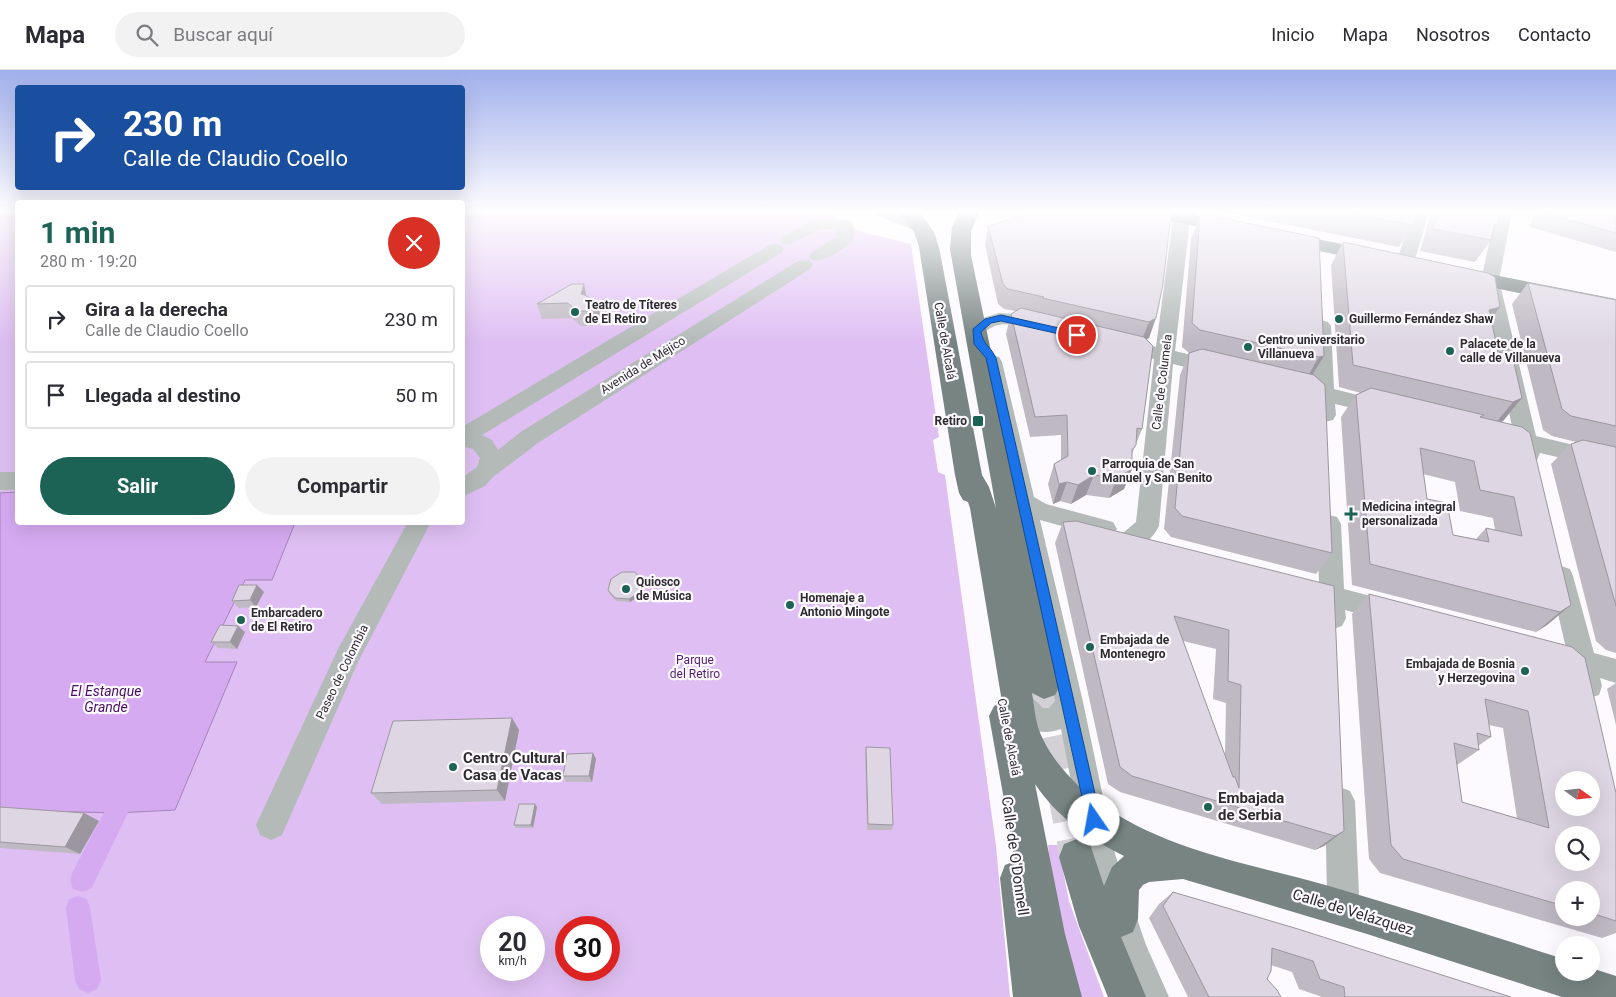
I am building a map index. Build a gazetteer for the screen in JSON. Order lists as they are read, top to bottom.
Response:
{
  "streets": {
    "main road": ["Calle de Alcalá", "Calle de O'Donnell", "Calle de Velázquez"],
    "street": ["Avenida de Méjico", "Calle de Columela", "Paseo de Colombia"]
  },
  "crossings": [
    ["Calle de Alcalá", "Calle de O'Donnell"],
    ["Calle de Alcalá", "Calle de Velázquez"]
  ],
  "water": ["El Estanque Grande"],
  "parks": ["Parque del Retiro"],
  "places": {
    "other": [
      "Teatro de Títeres de El Retiro",
      "Guillermo Fernández Shaw",
      "Centro universitario Villanueva",
      "Palacete de la calle de Villanueva",
      "Parroquia de San Manuel y San Benito",
      "Quiosco de Música",
      "Homenaje a Antonio Mingote",
      "Embarcadero de El Retiro",
      "Embajada de Montenegro",
      "Embajada de Bosnia y Herzegovina",
      "Centro Cultural Casa de Vacas",
      "Embajada de Serbia"
    ],
    "transit": ["Retiro"],
    "health": ["Medicina integral personalizada"]
  },
  "north": "right",
  "page": {
    "header": "Mapa",
    "search": "Buscar aquí",
    "nav": [
      "Inicio",
      "Mapa",
      "Nosotros",
      "Contacto"
    ],
    "turn": ["230 m", "Calle de Claudio Coello"],
    "heading": ["1 min", "280 m · 19:20"],
    "list": [
      {
        "name": "Gira a la derecha",
        "note": "Calle de Claudio Coello",
        "value": "230 m"
      },
      {
        "name": "Llegada al destino",
        "value": "50 m"
      }
    ],
    "buttons": ["Salir", "Compartir"],
    "map_buttons": ["+", "−"],
    "speed": "20 km/h",
    "limit": "30"
  }
}
